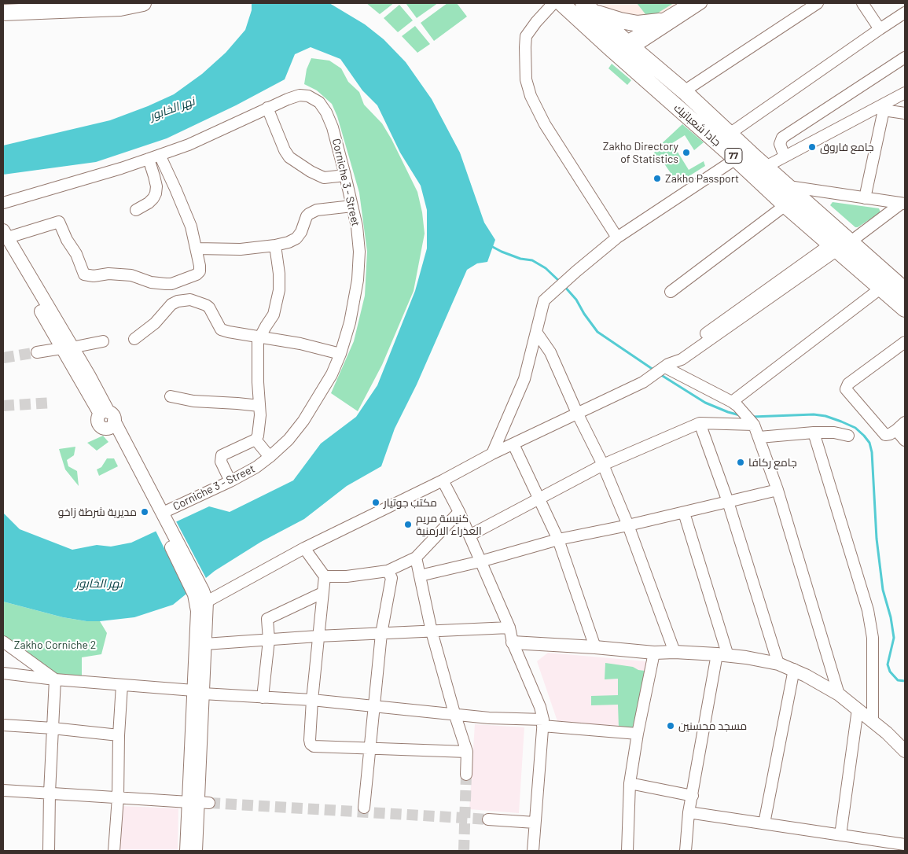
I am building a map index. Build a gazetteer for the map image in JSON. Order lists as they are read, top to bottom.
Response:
{
  "streets": {
    "highway": ["جادا شعبانيك", "77"],
    "street": ["Corniche 3 - Street"]
  },
  "water": ["نهر الخابور"],
  "parks": ["Zakho Corniche 2"],
  "places": [
    "جامع فاروق",
    "Zakho Directory of Statistics",
    "Zakho Passport",
    "جامع ركافا",
    "مکتب جوتیار",
    "مديرية شرطة زاخو",
    "كنيسة مريم العذراء الارمنية",
    "مسجد محسنين"
  ]
}
